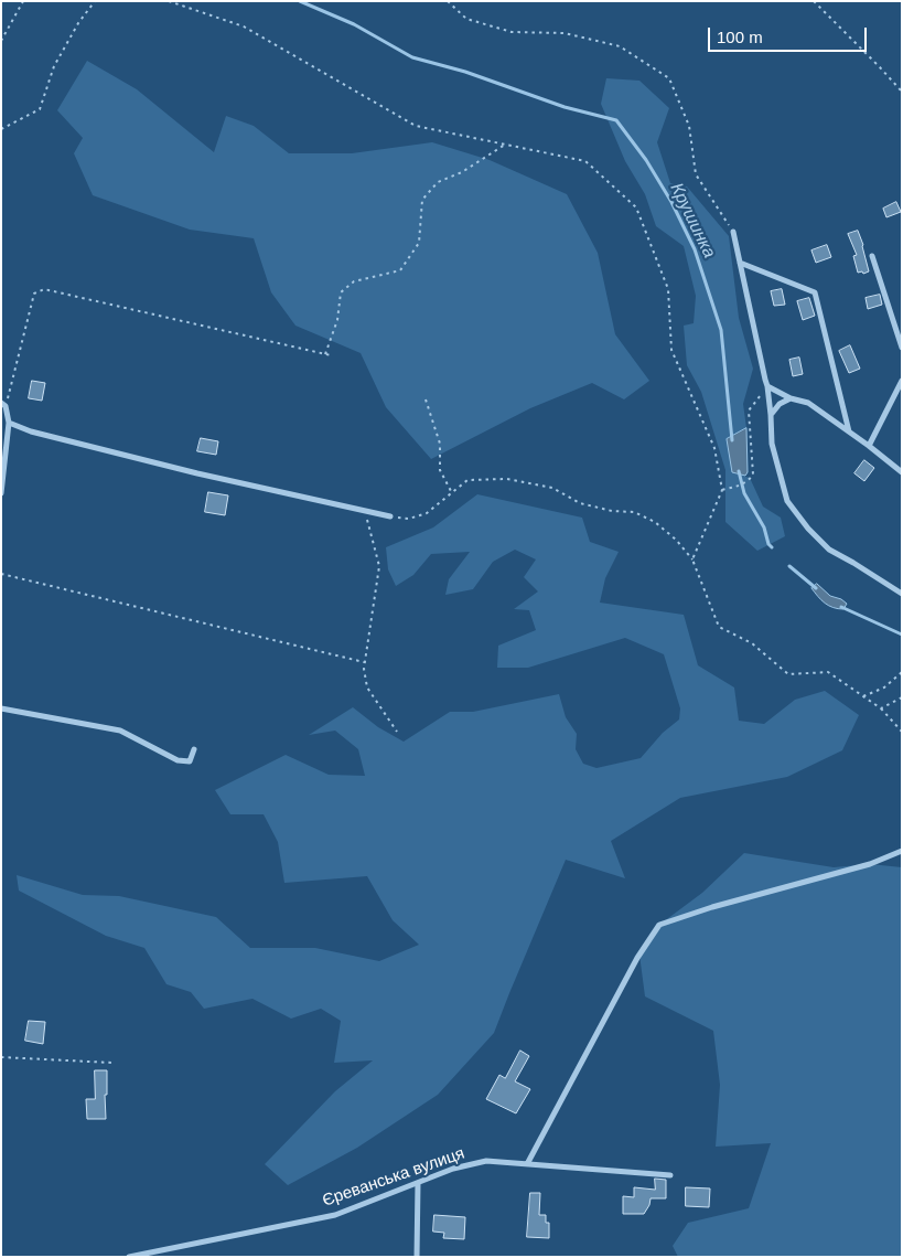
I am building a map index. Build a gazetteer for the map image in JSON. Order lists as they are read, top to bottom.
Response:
{
  "streets": {
    "street": ["Єреванська вулиця"]
  },
  "water": ["Крушинка"],
  "scale_bar": "100 m"
}
